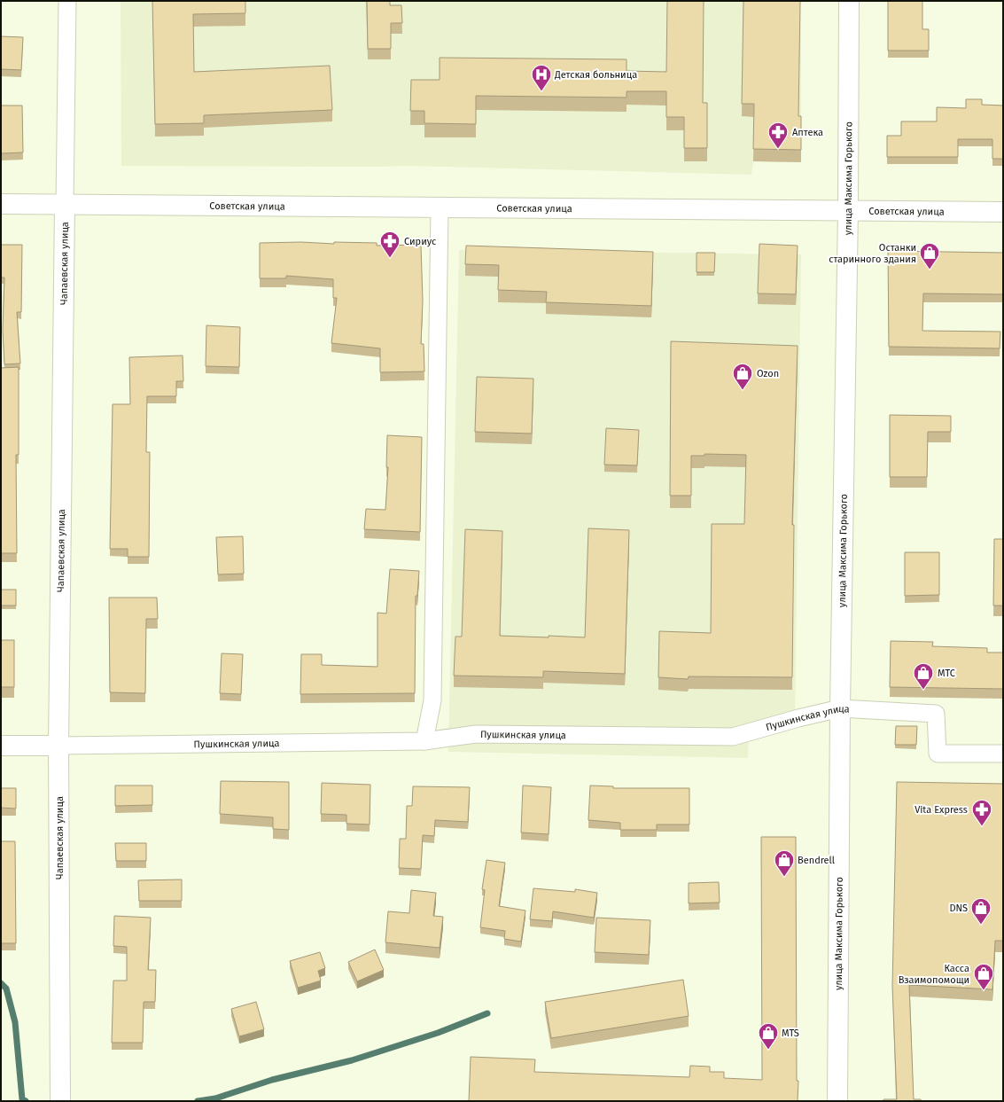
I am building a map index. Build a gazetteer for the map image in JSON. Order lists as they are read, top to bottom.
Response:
{
  "streets": {
    "main road": [
      "улица Максима Горького",
      "Советская улица",
      "Чапаевская улица",
      "Пушкинская улица"
    ]
  },
  "crossings": [
    ["улица Максима Горького", "Советская улица"],
    ["улица Максима Горького", "Пушкинская улица"],
    ["Советская улица", "Чапаевская улица"],
    ["Чапаевская улица", "Пушкинская улица"]
  ],
  "places": {
    "hospital": ["Детская больница"],
    "pharmacy": ["Аптека", "Сириус", "Vita Express"],
    "shop": [
      "Останки старинного здания",
      "Ozon",
      "МТС",
      "Bendrell",
      "DNS",
      "Касса Взаимопомощи",
      "MTS"
    ]
  }
}
